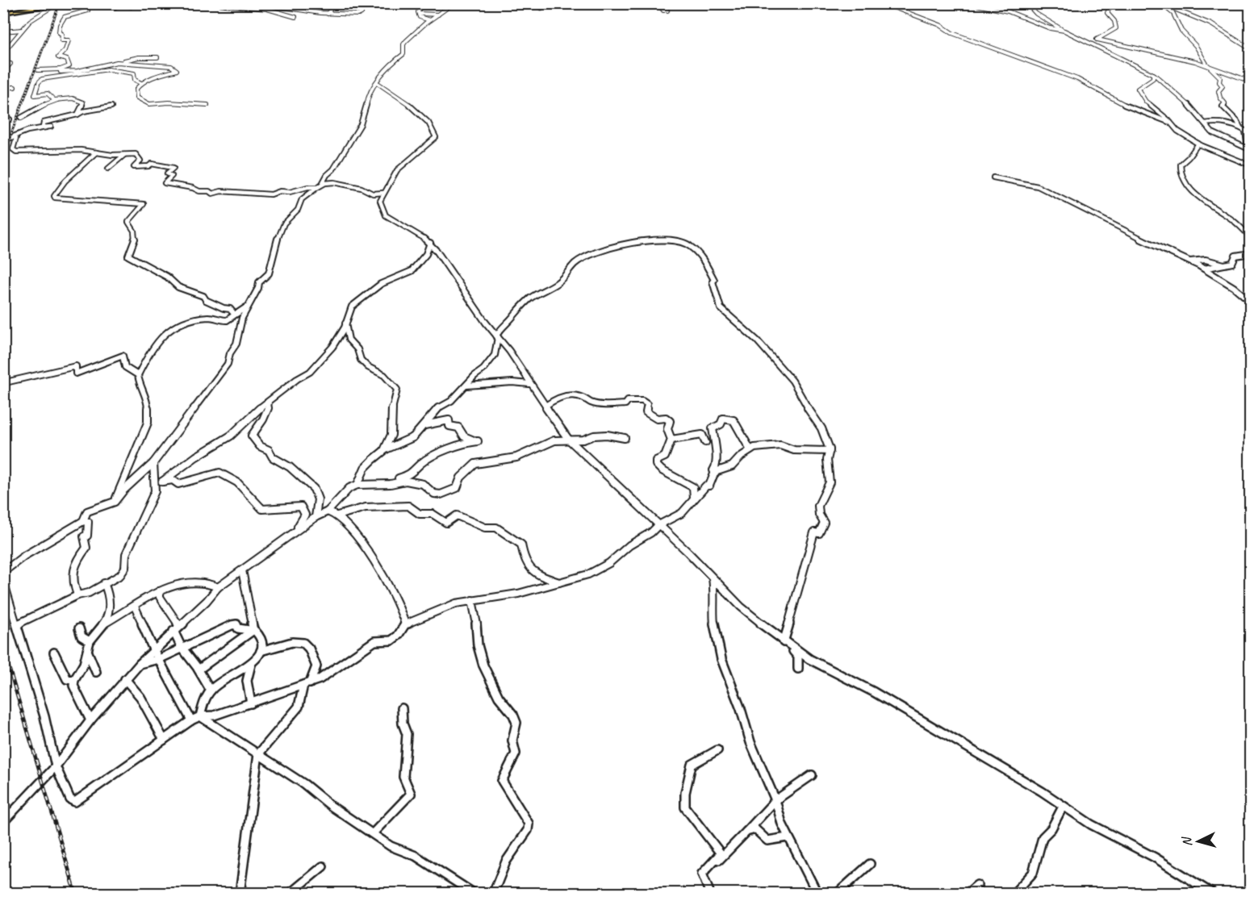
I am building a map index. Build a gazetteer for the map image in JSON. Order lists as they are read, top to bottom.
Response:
{
  "north": "left"
}
